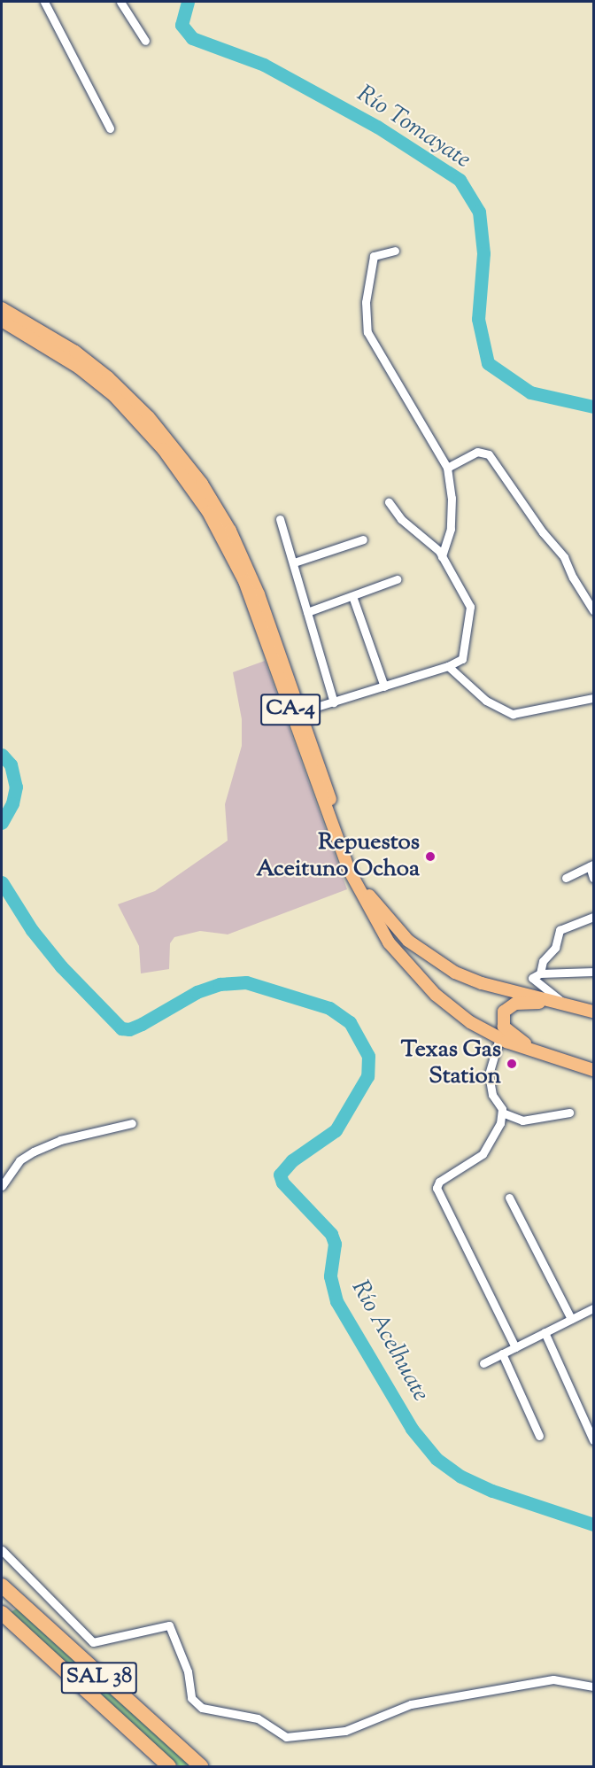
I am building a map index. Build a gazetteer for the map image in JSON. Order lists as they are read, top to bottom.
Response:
{
  "streets": {
    "highway": ["SAL 38"],
    "main road": ["CA-4"]
  },
  "water": ["Río Tomayate", "Río Acelhuate"],
  "places": ["Repuestos Aceituno Ochoa", "Texas Gas Station"]
}
